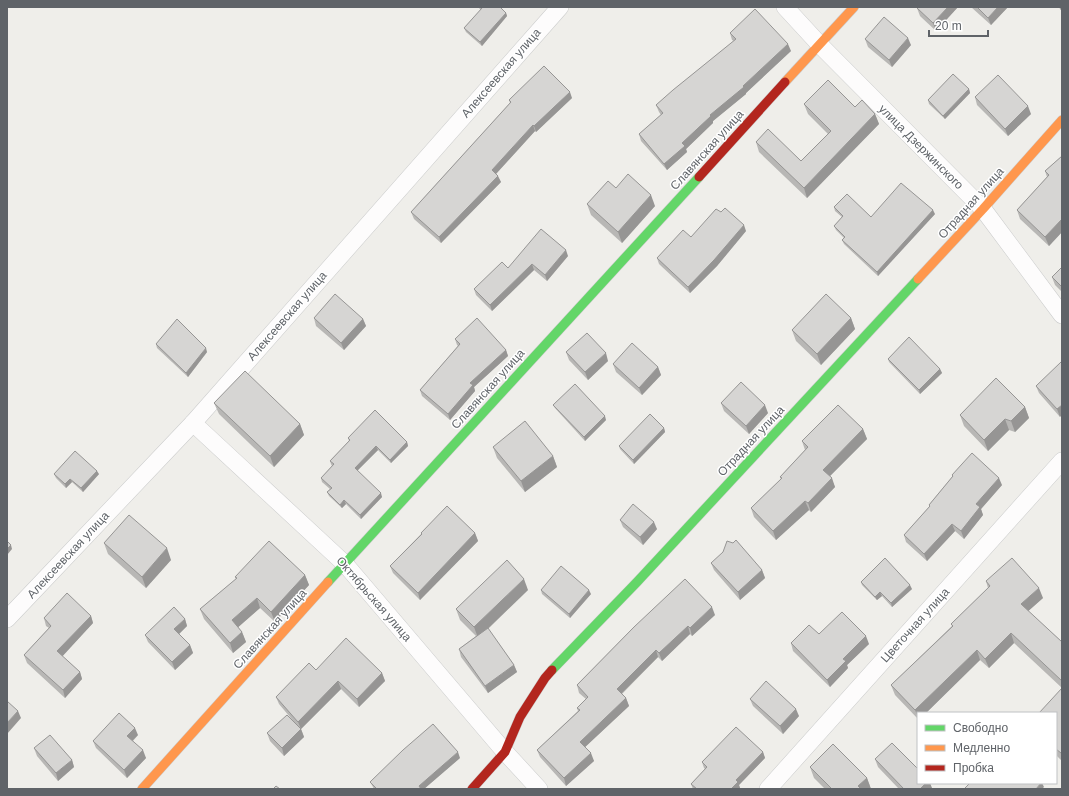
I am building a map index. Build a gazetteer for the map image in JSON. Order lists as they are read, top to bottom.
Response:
{
  "streets": {
    "street": [
      "Алексеевская улица",
      "улица Дзержинского",
      "Славянская улица",
      "Отрадная улица",
      "Октябрьская улица",
      "Цветочная улица"
    ]
  },
  "crossings": [
    ["Алексеевская улица", "Октябрьская улица"],
    ["улица Дзержинского", "Славянская улица"],
    ["улица Дзержинского", "Отрадная улица"],
    ["Славянская улица", "Октябрьская улица"],
    ["Отрадная улица", "Октябрьская улица"]
  ],
  "legend": ["Свободно", "Медленно", "Пробка"],
  "scale_bar": "20 m"
}
